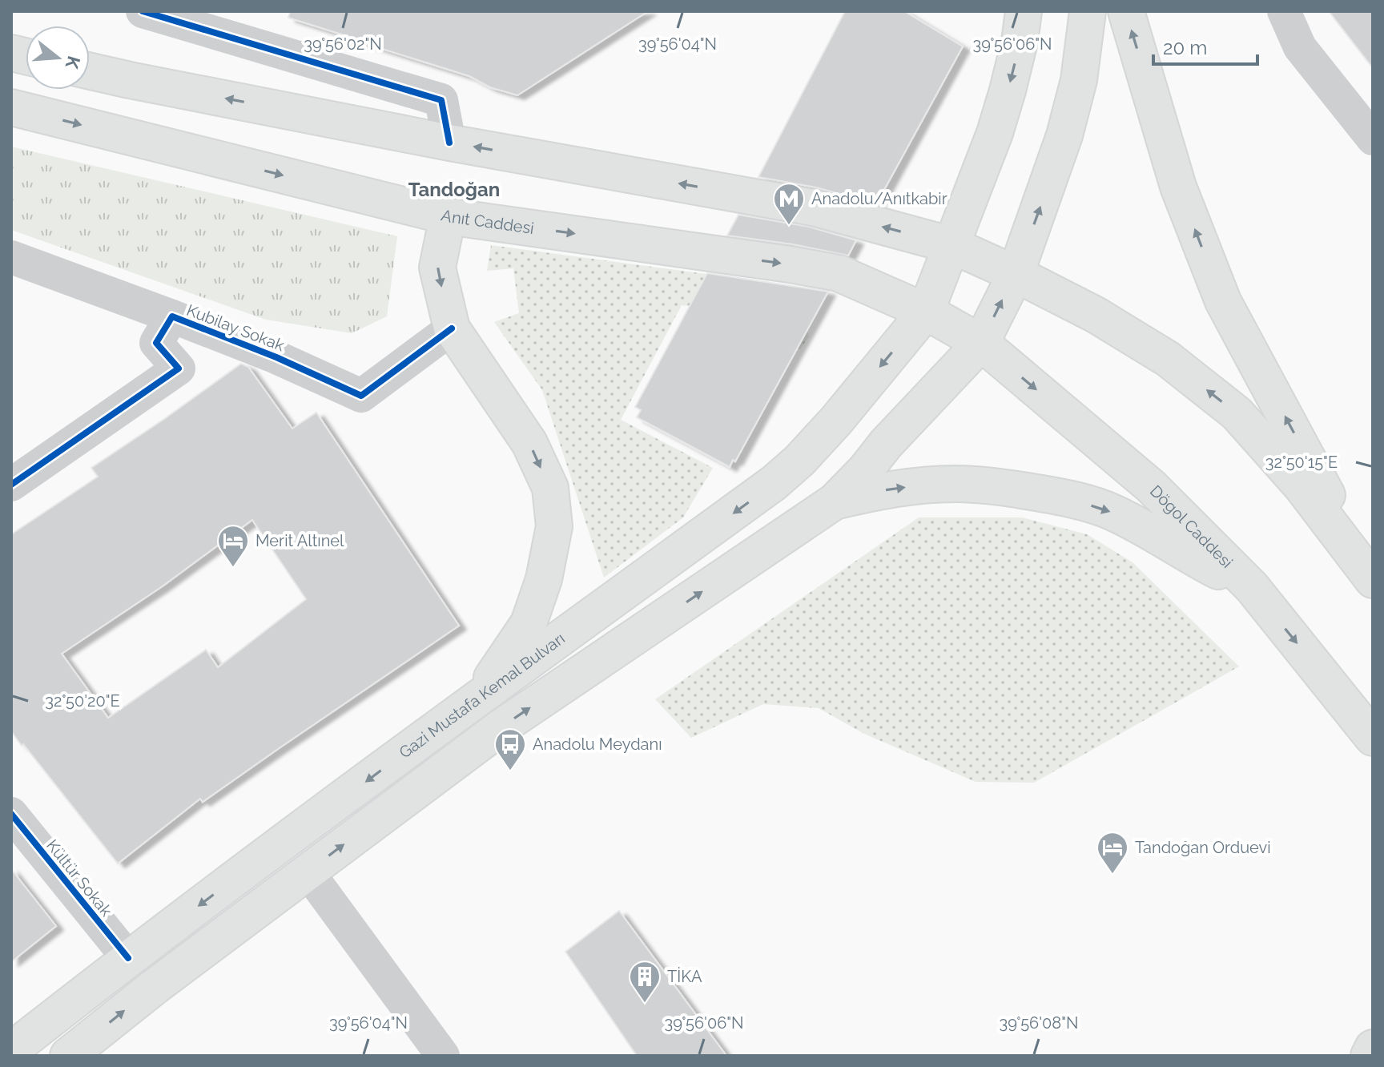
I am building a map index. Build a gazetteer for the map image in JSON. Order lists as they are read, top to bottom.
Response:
{
  "streets": {
    "main road": ["Anıt Caddesi", "Dögol Caddesi", "Gazi Mustafa Kemal Bulvarı"],
    "street": ["Kubilay Sokak", "Kültür Sokak"]
  },
  "crossings": [
    ["Anıt Caddesi", "Dögol Caddesi"],
    ["Anıt Caddesi", "Gazi Mustafa Kemal Bulvarı"],
    ["Dögol Caddesi", "Gazi Mustafa Kemal Bulvarı"],
    ["Gazi Mustafa Kemal Bulvarı", "Kültür Sokak"]
  ],
  "districts": ["Tandoğan"],
  "places": {
    "metro station": ["Anadolu/Anıtkabir"],
    "hotel": ["Merit Altınel", "Tandoğan Orduevi"],
    "bus stop": ["Anadolu Meydanı"],
    "building": ["TİKA"]
  },
  "scale_bar": "20 m",
  "north": "right",
  "coordinates": [
    "39°56'02\"N",
    "39°56'04\"N",
    "39°56'06\"N",
    "32°50'15\"E",
    "32°50'20\"E",
    "39°56'08\"N"
  ]
}
